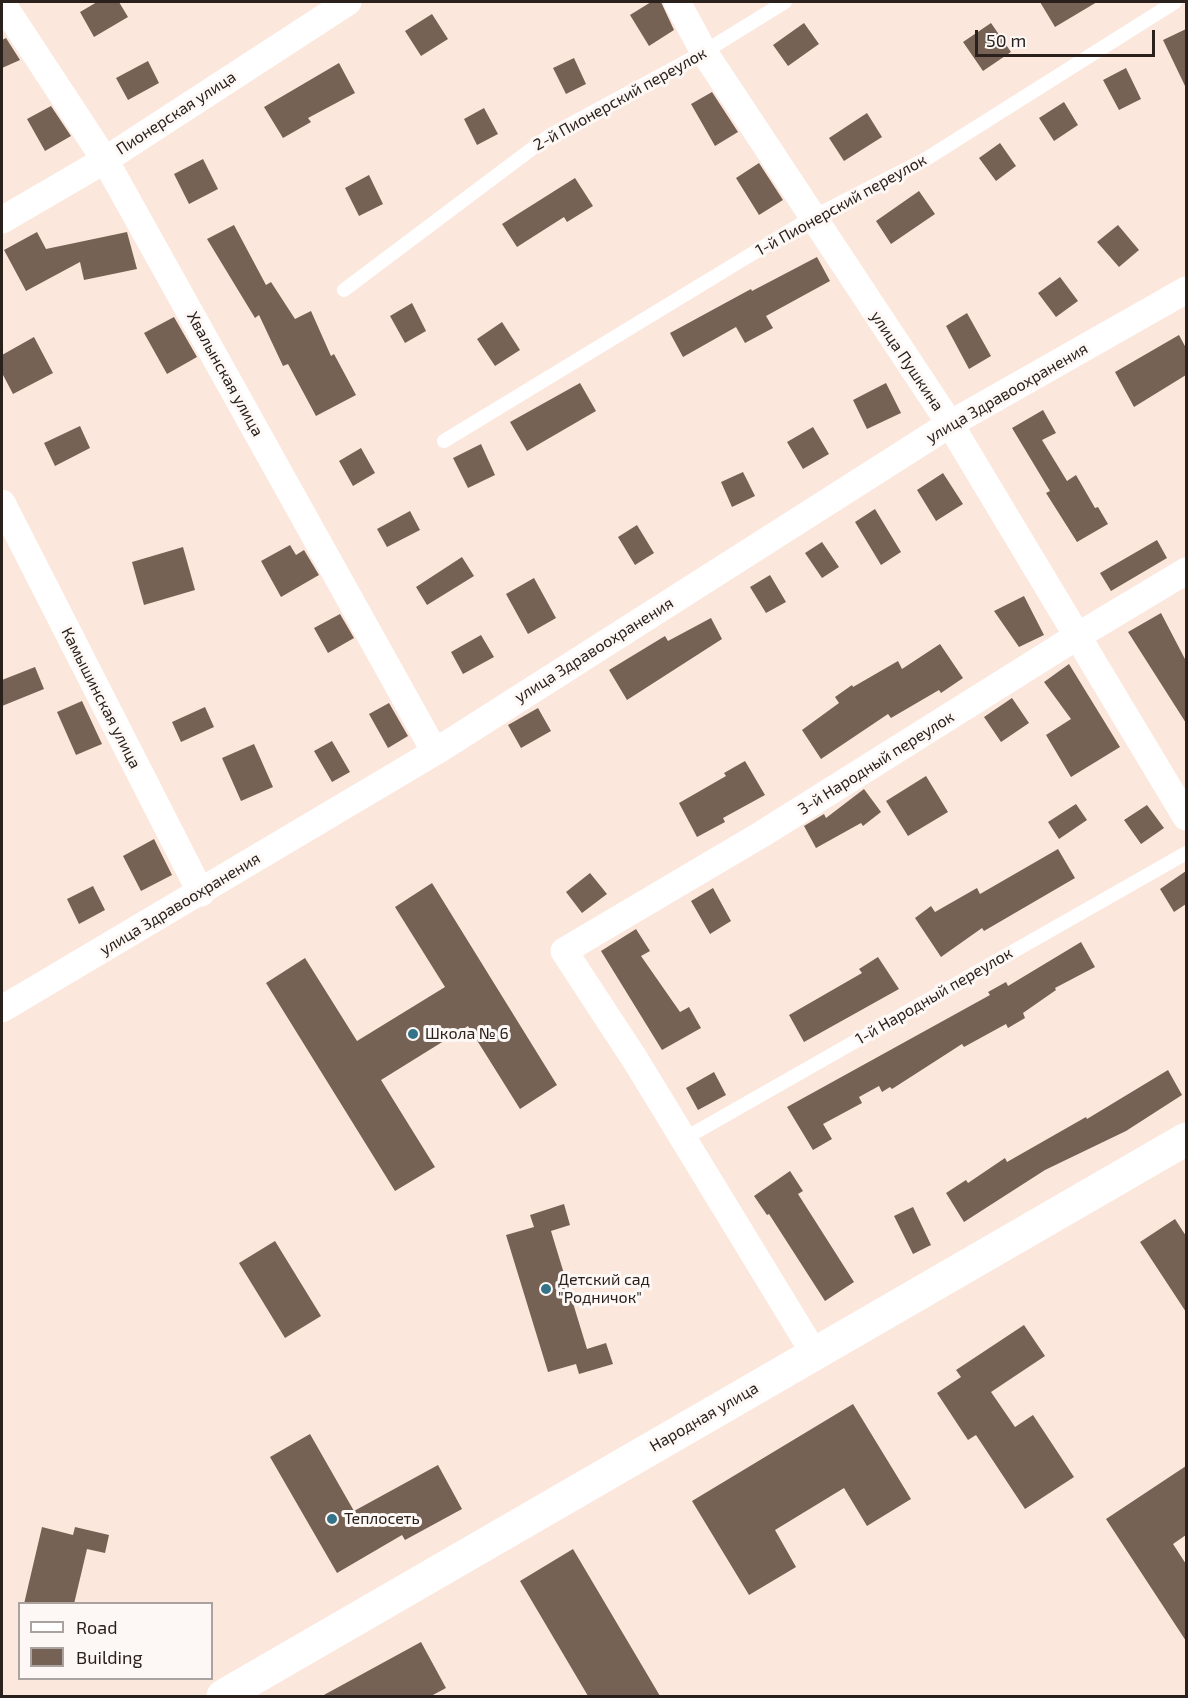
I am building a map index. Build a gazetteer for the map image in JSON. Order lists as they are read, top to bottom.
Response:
{
  "streets": {
    "street": [
      "Пионерская улица",
      "улица Пушкина",
      "Хвалынская улица",
      "улица Здравоохранения",
      "Камышинская улица",
      "3-й Народный переулок",
      "Народная улица"
    ],
    "lane": ["2-й Пионерский переулок", "1-й Пионерский переулок", "1-й Народный переулок"]
  },
  "crossings": [
    ["2-й Пионерский переулок", "улица Пушкина"],
    ["Пионерская улица", "Хвалынская улица"],
    ["1-й Пионерский переулок", "улица Пушкина"],
    ["улица Пушкина", "улица Здравоохранения"],
    ["улица Пушкина", "3-й Народный переулок"],
    ["Хвалынская улица", "улица Здравоохранения"],
    ["улица Здравоохранения", "Камышинская улица"],
    ["3-й Народный переулок", "1-й Народный переулок"]
  ],
  "places": ["Школа № 6", "Детский сад \"Родничок\"", "Теплосеть"],
  "legend": ["Road", "Building"],
  "scale_bar": "50 m"
}
